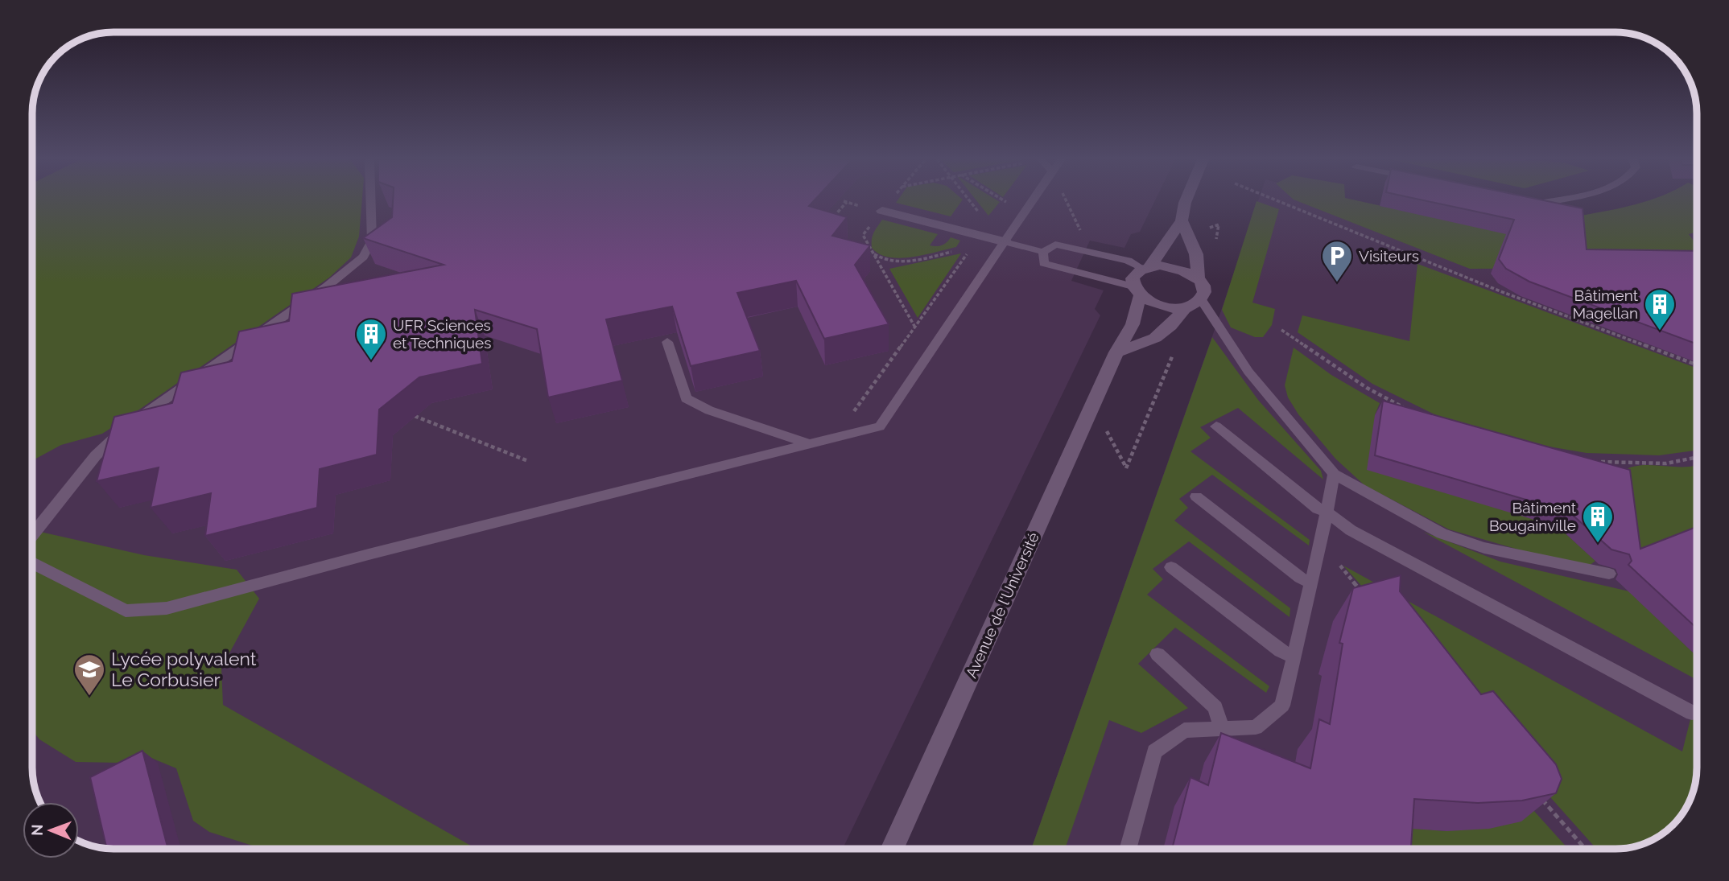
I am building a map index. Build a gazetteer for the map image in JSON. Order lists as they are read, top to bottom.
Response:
{
  "streets": {
    "street": ["Avenue de l'Université"]
  },
  "places": {
    "parking": ["Visiteurs"],
    "building": ["Bâtiment Magellan", "UFR Sciences et Techniques", "Bâtiment Bougainville"],
    "school or university": ["Lycée polyvalent Le Corbusier"]
  },
  "north": "left"
}
